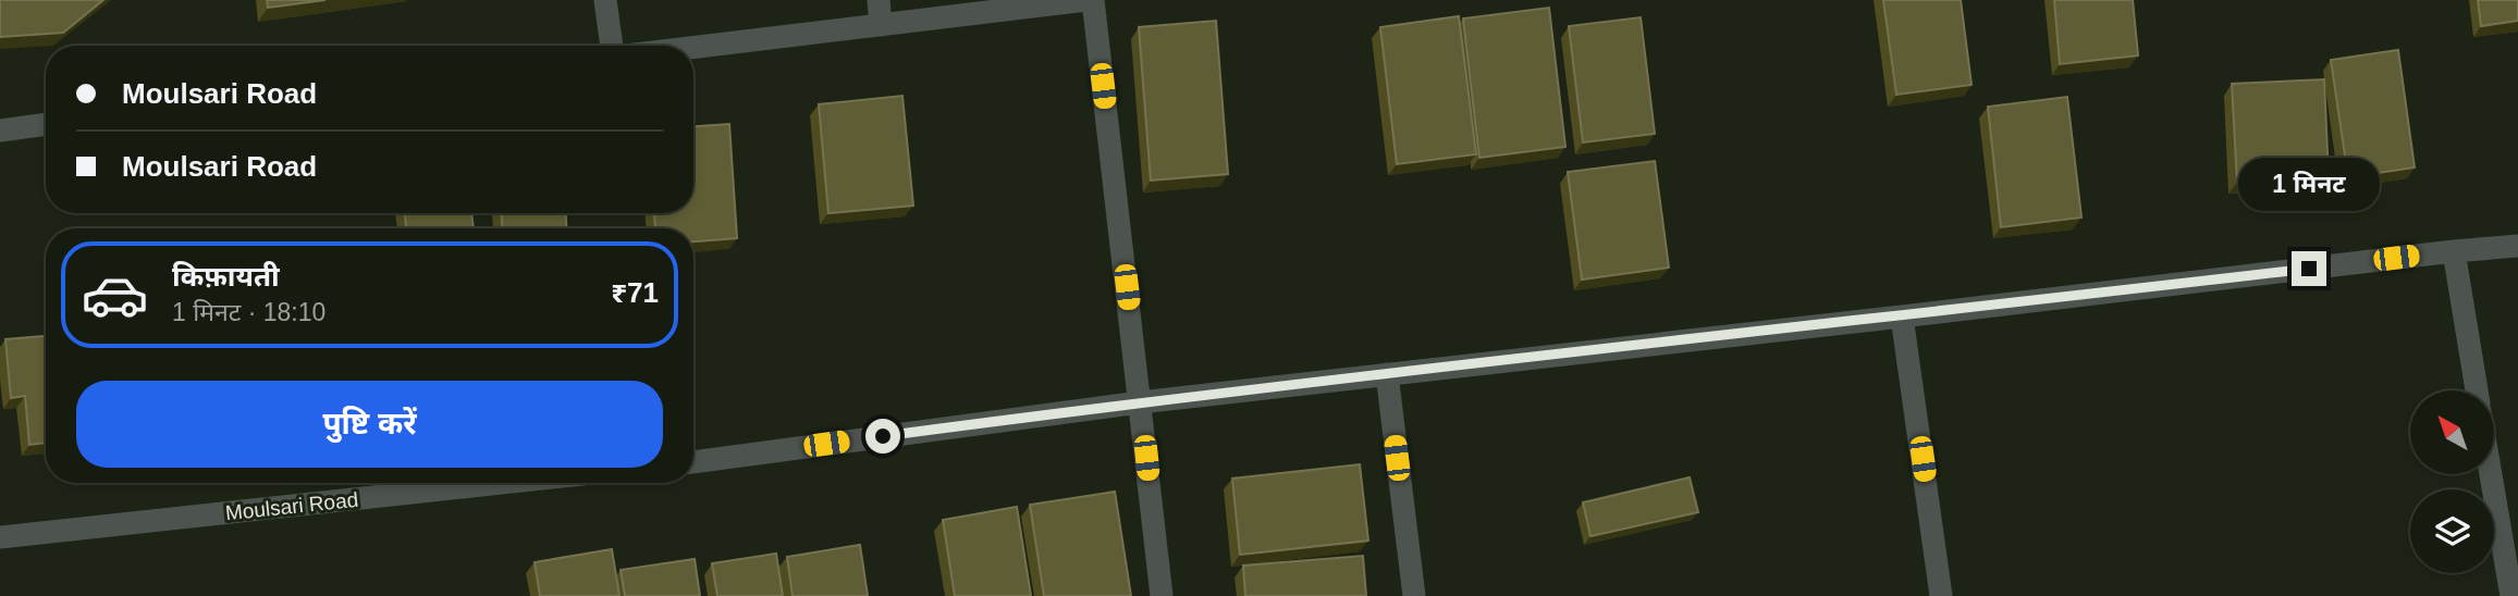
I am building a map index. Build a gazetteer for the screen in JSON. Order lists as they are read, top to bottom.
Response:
{
  "streets": {
    "street": ["Moulsari Road"]
  },
  "north": "top left",
  "page": {
    "banner": ["Moulsari Road", "Moulsari Road"],
    "bubble": "1 मिनट",
    "list": [
      {
        "name": "किफ़ायती",
        "note": "1 मिनट · 18:10",
        "value": "₹71"
      }
    ],
    "buttons": "पुष्टि करें"
  }
}
